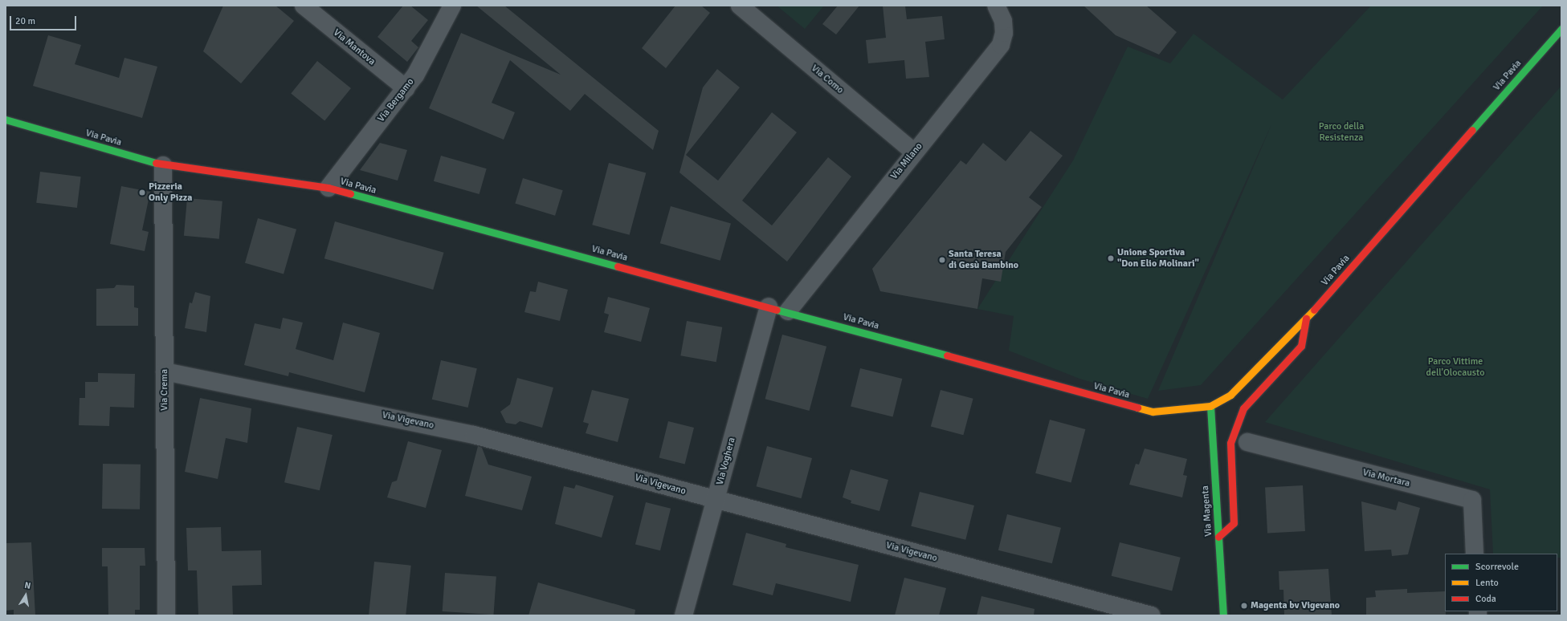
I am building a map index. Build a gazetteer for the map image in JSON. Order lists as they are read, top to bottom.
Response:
{
  "streets": {
    "street": [
      "Via Mantova",
      "Via Pavia",
      "Via Como",
      "Via Bergamo",
      "Via Milano",
      "Via Crema",
      "Via Vigevano",
      "Via Voghera",
      "Via Mortara",
      "Via Magenta"
    ]
  },
  "crossings": [
    ["Via Mantova", "Via Bergamo"],
    ["Via Pavia", "Via Bergamo"],
    ["Via Pavia", "Via Milano"],
    ["Via Pavia", "Via Crema"],
    ["Via Pavia", "Via Voghera"],
    ["Via Pavia", "Via Magenta"],
    ["Via Como", "Via Milano"],
    ["Via Crema", "Via Vigevano"],
    ["Via Vigevano", "Via Voghera"]
  ],
  "parks": ["Parco della Resistenza", "Parco Vittime dell'Olocausto"],
  "places": [
    "Pizzeria Only Pizza",
    "Unione Sportiva \"Don Elio Molinari\"",
    "Santa Teresa di Gesù Bambino",
    "Magenta bv Vigevano"
  ],
  "legend": ["Scorrevole", "Lento", "Coda"],
  "scale_bar": "20 m",
  "north": "top"
}
